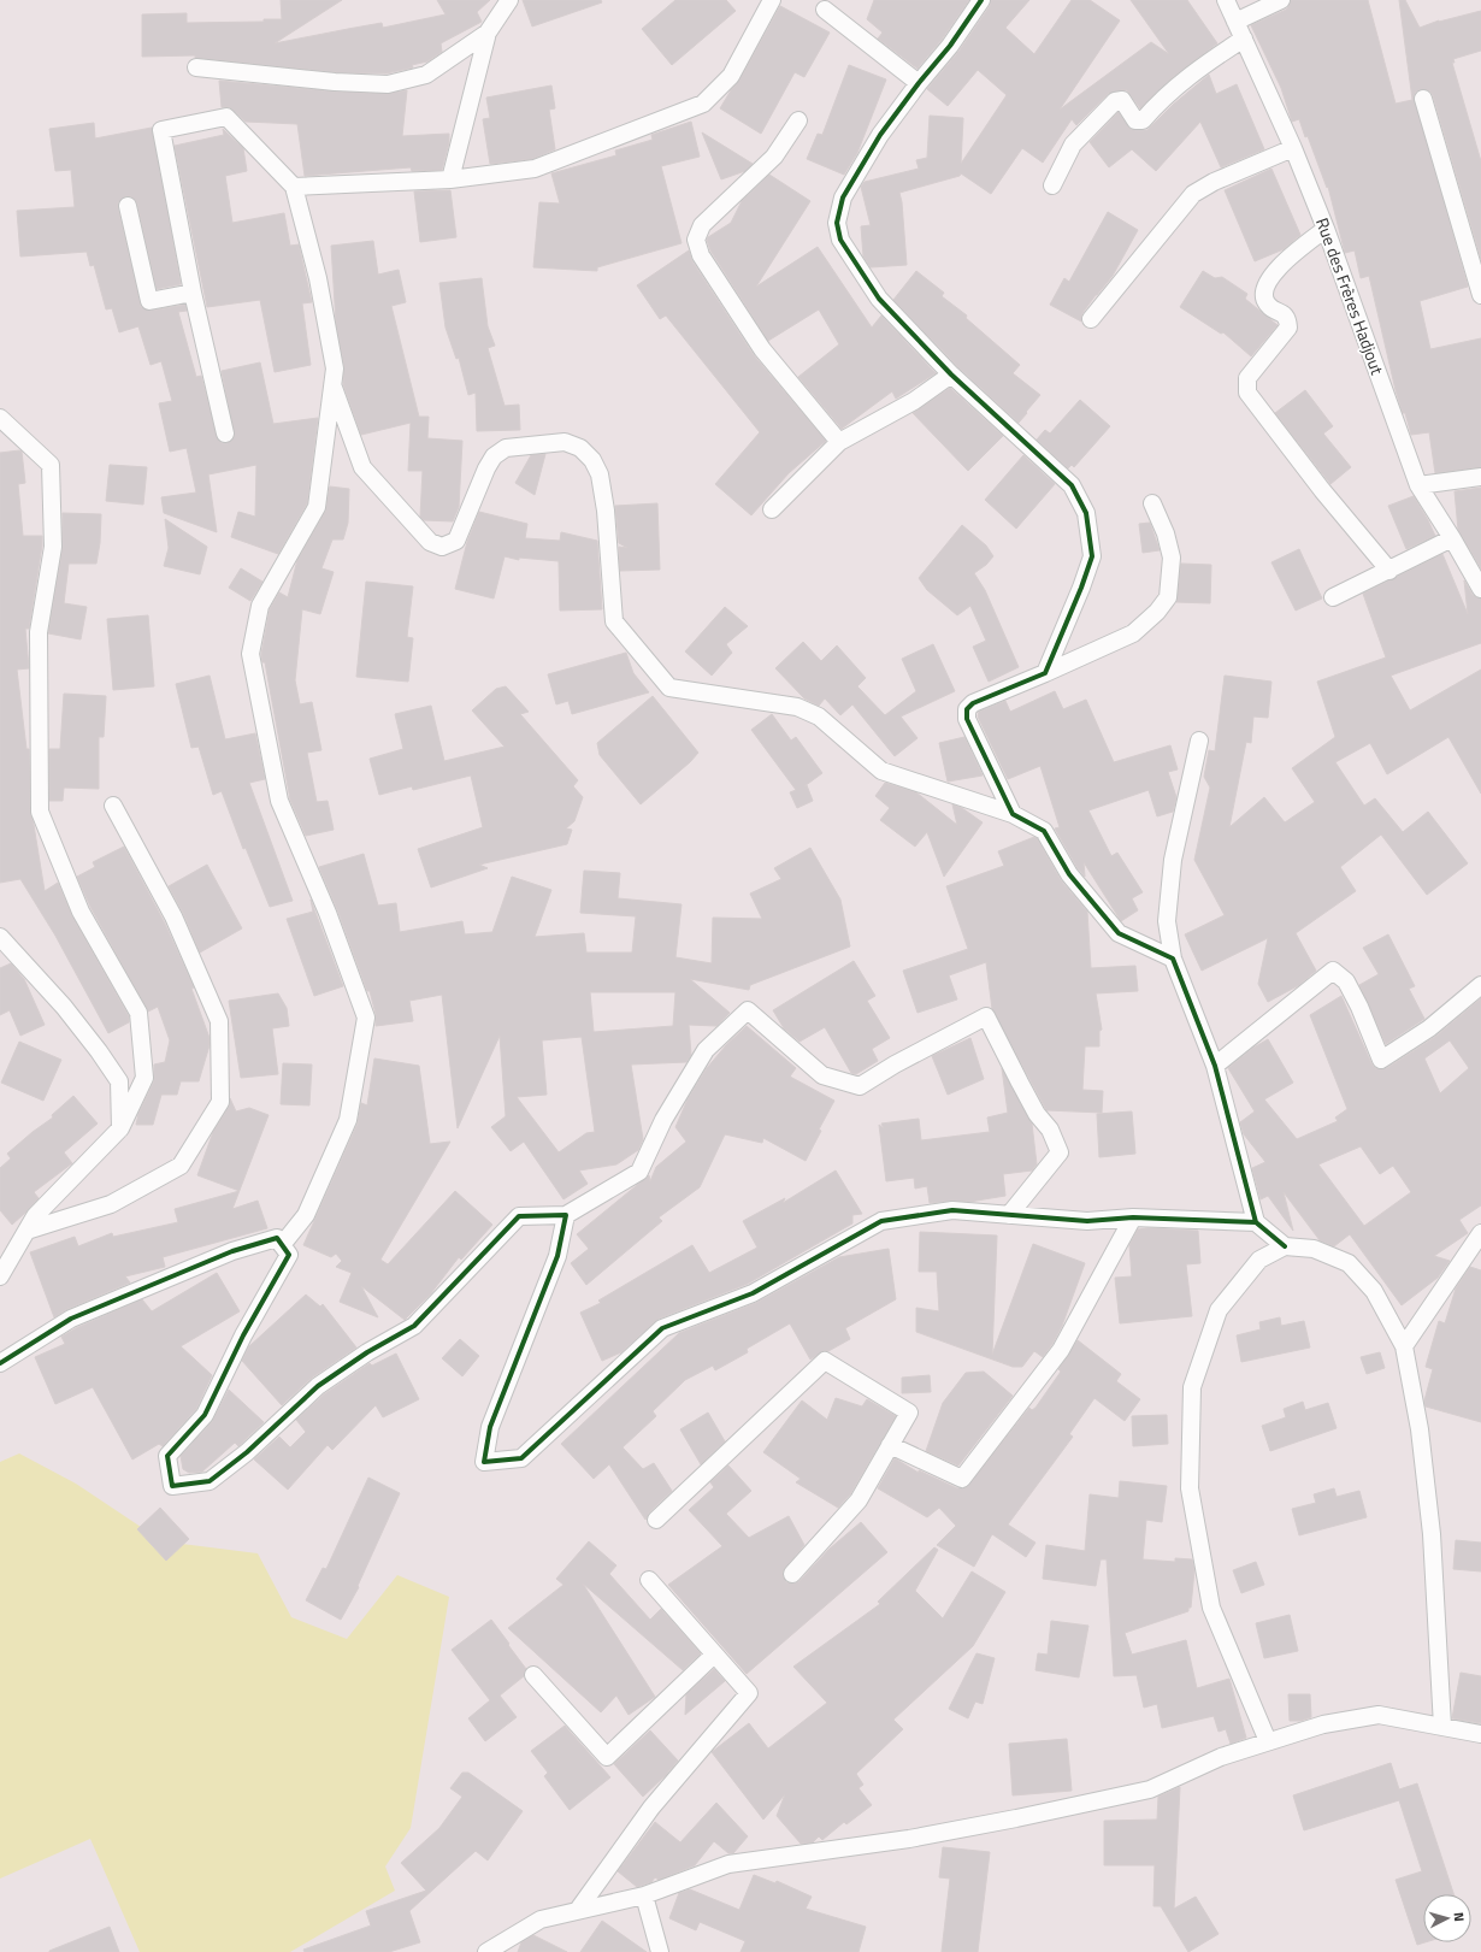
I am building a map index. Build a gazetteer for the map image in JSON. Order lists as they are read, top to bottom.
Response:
{
  "streets": {
    "street": ["Rue des Frères Hadjout"]
  },
  "north": "right"
}
